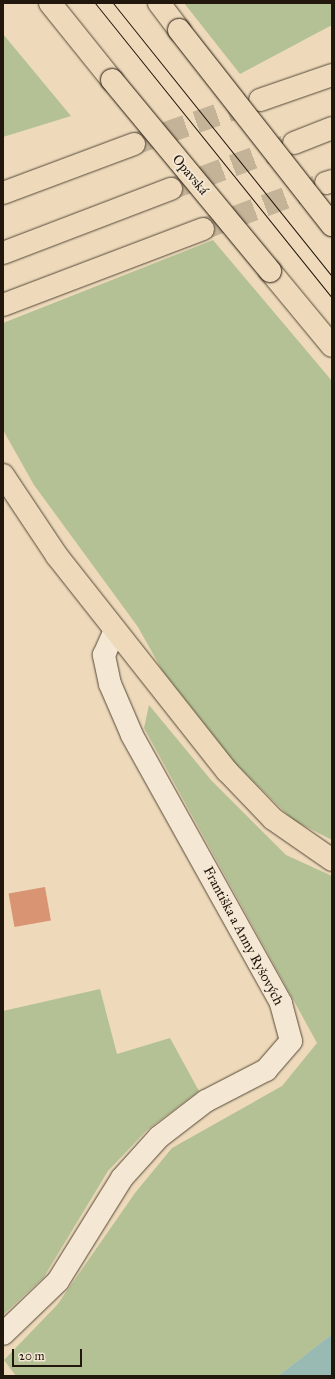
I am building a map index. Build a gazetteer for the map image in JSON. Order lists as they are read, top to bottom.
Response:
{
  "streets": {
    "main road": ["Opavská"],
    "street": ["Františka a Anny Ryšových"]
  },
  "scale_bar": "20 m"
}
